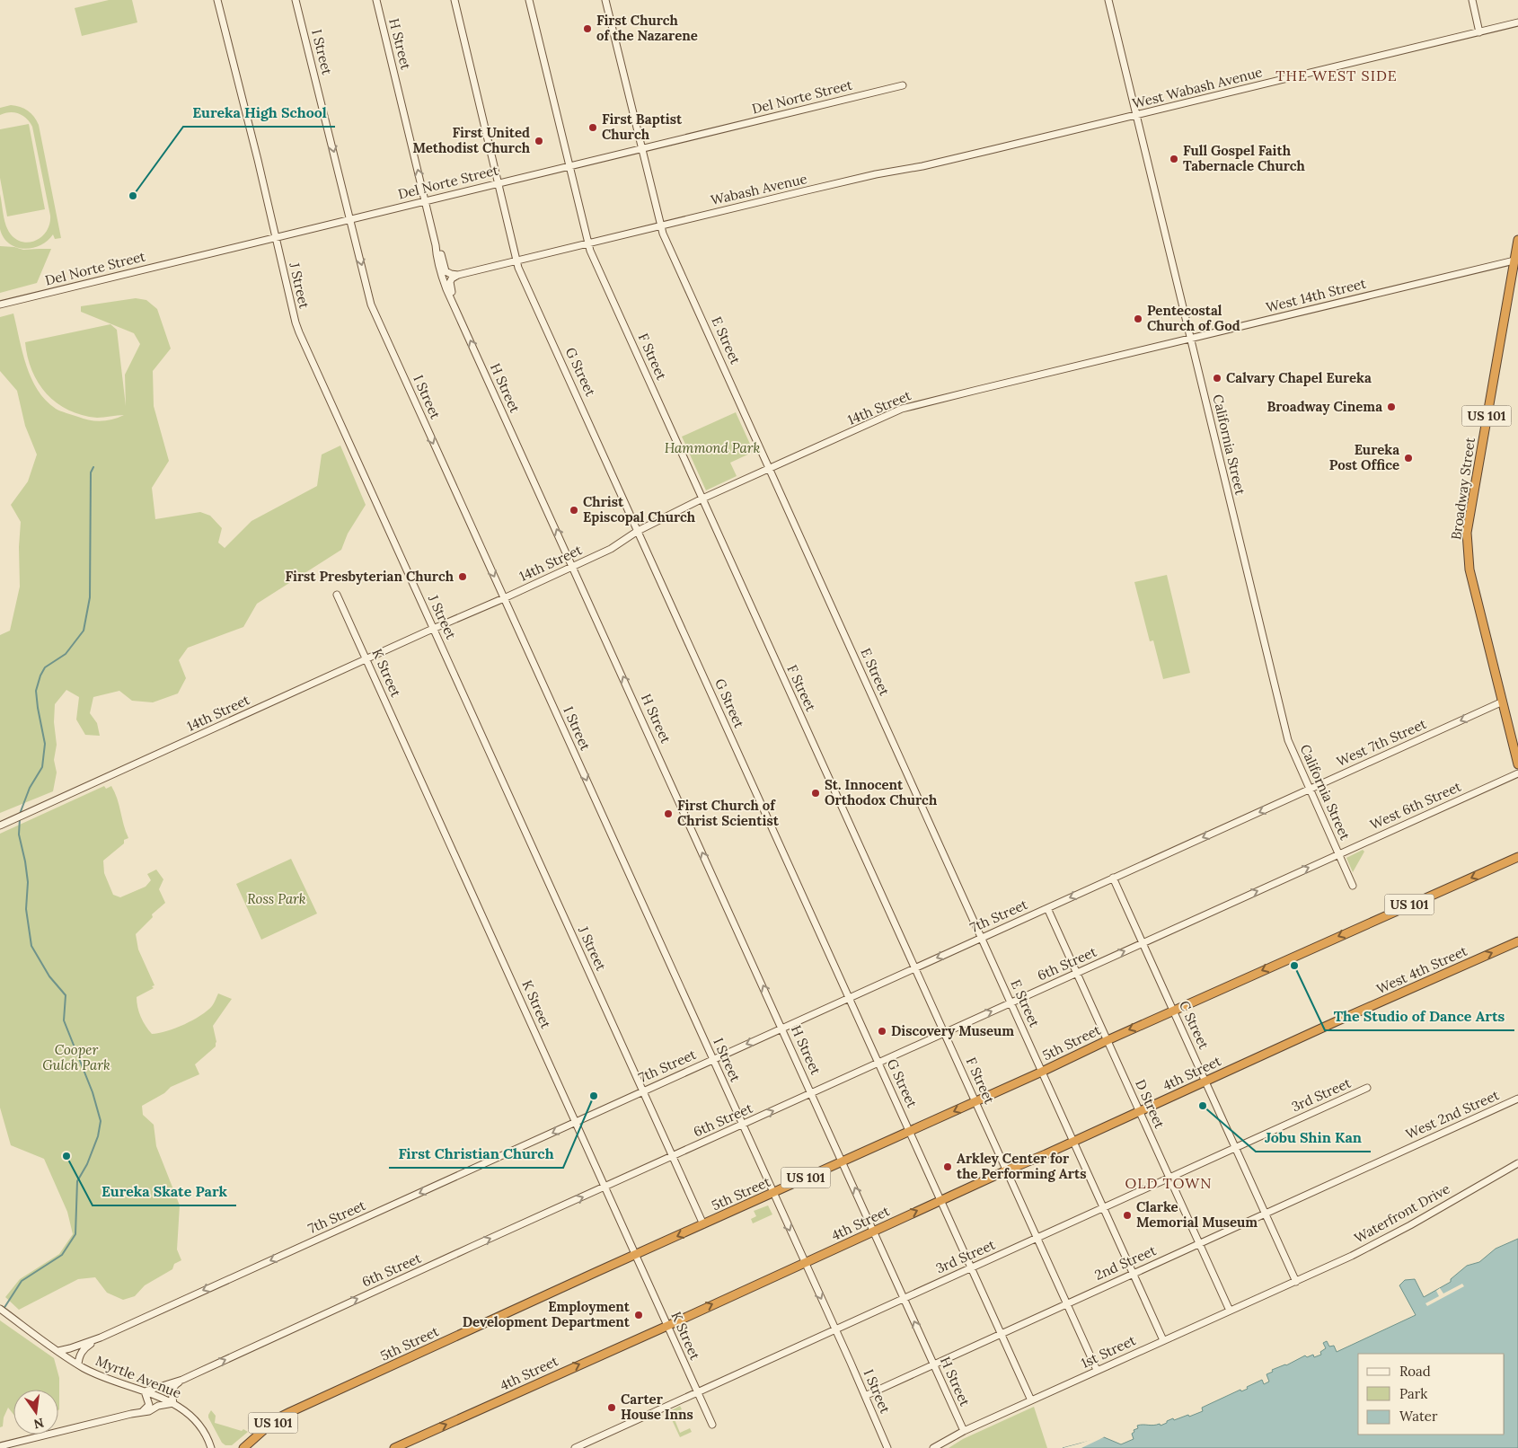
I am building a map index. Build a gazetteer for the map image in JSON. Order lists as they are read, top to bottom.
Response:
{
  "streets": {
    "highway": [
      "US 101",
      "Broadway Street",
      "West 4th Street",
      "5th Street",
      "4th Street"
    ],
    "street": [
      "H Street",
      "I Street",
      "West Wabash Avenue",
      "Del Norte Street",
      "Wabash Avenue",
      "J Street",
      "West 14th Street",
      "E Street",
      "F Street",
      "G Street",
      "14th Street",
      "California Street",
      "K Street",
      "West 7th Street",
      "West 6th Street",
      "7th Street",
      "6th Street",
      "C Street",
      "3rd Street",
      "D Street",
      "West 2nd Street",
      "Waterfront Drive",
      "2nd Street",
      "1st Street",
      "Myrtle Avenue"
    ]
  },
  "crossings": [
    ["H Street", "Del Norte Street"],
    ["H Street", "Wabash Avenue"],
    ["H Street", "14th Street"],
    ["H Street", "7th Street"],
    ["H Street", "6th Street"],
    ["H Street", "5th Street"],
    ["H Street", "4th Street"],
    ["H Street", "3rd Street"],
    ["H Street", "2nd Street"],
    ["H Street", "1st Street"],
    ["I Street", "Del Norte Street"],
    ["I Street", "14th Street"],
    ["I Street", "7th Street"],
    ["I Street", "6th Street"],
    ["I Street", "5th Street"],
    ["I Street", "4th Street"],
    ["I Street", "3rd Street"],
    ["I Street", "2nd Street"],
    ["West Wabash Avenue", "Wabash Avenue"],
    ["West Wabash Avenue", "California Street"],
    ["Del Norte Street", "J Street"],
    ["Del Norte Street", "E Street"],
    ["Del Norte Street", "F Street"],
    ["Del Norte Street", "G Street"],
    ["Wabash Avenue", "E Street"],
    ["Wabash Avenue", "F Street"],
    ["Wabash Avenue", "G Street"],
    ["J Street", "14th Street"],
    ["J Street", "7th Street"],
    ["J Street", "6th Street"],
    ["J Street", "5th Street"],
    ["West 14th Street", "14th Street"],
    ["West 14th Street", "California Street"],
    ["West 14th Street", "Broadway Street"],
    ["E Street", "14th Street"],
    ["E Street", "7th Street"],
    ["E Street", "6th Street"],
    ["E Street", "5th Street"],
    ["E Street", "4th Street"],
    ["E Street", "3rd Street"],
    ["E Street", "2nd Street"],
    ["E Street", "1st Street"],
    ["F Street", "14th Street"],
    ["F Street", "7th Street"],
    ["F Street", "6th Street"],
    ["F Street", "5th Street"],
    ["F Street", "4th Street"],
    ["F Street", "3rd Street"],
    ["F Street", "2nd Street"],
    ["F Street", "1st Street"],
    ["G Street", "14th Street"],
    ["G Street", "7th Street"],
    ["G Street", "6th Street"],
    ["G Street", "5th Street"],
    ["G Street", "4th Street"],
    ["G Street", "3rd Street"],
    ["G Street", "2nd Street"],
    ["G Street", "1st Street"],
    ["14th Street", "K Street"],
    ["California Street", "West 7th Street"],
    ["California Street", "West 6th Street"],
    ["Broadway Street", "West 7th Street"],
    ["K Street", "7th Street"],
    ["K Street", "6th Street"],
    ["K Street", "5th Street"],
    ["K Street", "4th Street"],
    ["K Street", "3rd Street"],
    ["West 7th Street", "7th Street"],
    ["West 6th Street", "6th Street"],
    ["7th Street", "C Street"],
    ["7th Street", "D Street"],
    ["6th Street", "C Street"],
    ["6th Street", "D Street"],
    ["6th Street", "Myrtle Avenue"],
    ["West 4th Street", "4th Street"],
    ["C Street", "5th Street"],
    ["C Street", "4th Street"],
    ["C Street", "3rd Street"],
    ["C Street", "Waterfront Drive"],
    ["C Street", "2nd Street"],
    ["C Street", "1st Street"],
    ["5th Street", "D Street"],
    ["4th Street", "D Street"],
    ["3rd Street", "D Street"],
    ["D Street", "2nd Street"],
    ["D Street", "1st Street"],
    ["West 2nd Street", "2nd Street"],
    ["Waterfront Drive", "1st Street"]
  ],
  "one_way": [
    "H Street",
    "I Street",
    "West 7th Street",
    "7th Street",
    "6th Street",
    "West 4th Street",
    "5th Street",
    "4th Street"
  ],
  "districts": ["THE WEST SIDE", "OLD TOWN"],
  "parks": ["Hammond Park", "Ross Park", "Cooper Gulch Park"],
  "places": [
    "First Church of the Nazarene",
    "First Baptist Church",
    "First United Methodist Church",
    "Full Gospel Faith Tabernacle Church",
    "Eureka High School",
    "Pentecostal Church of God",
    "Calvary Chapel Eureka",
    "Broadway Cinema",
    "Eureka Post Office",
    "Christ Episcopal Church",
    "First Presbyterian Church",
    "St. Innocent Orthodox Church",
    "First Church of Christ Scientist",
    "The Studio of Dance Arts",
    "Discovery Museum",
    "First Christian Church",
    "Jobu Shin Kan",
    "Eureka Skate Park",
    "Arkley Center for the Performing Arts",
    "Clarke Memorial Museum",
    "Employment Development Department",
    "Carter House Inns"
  ],
  "legend": ["Road", "Park", "Water"],
  "north": "bottom"
}
